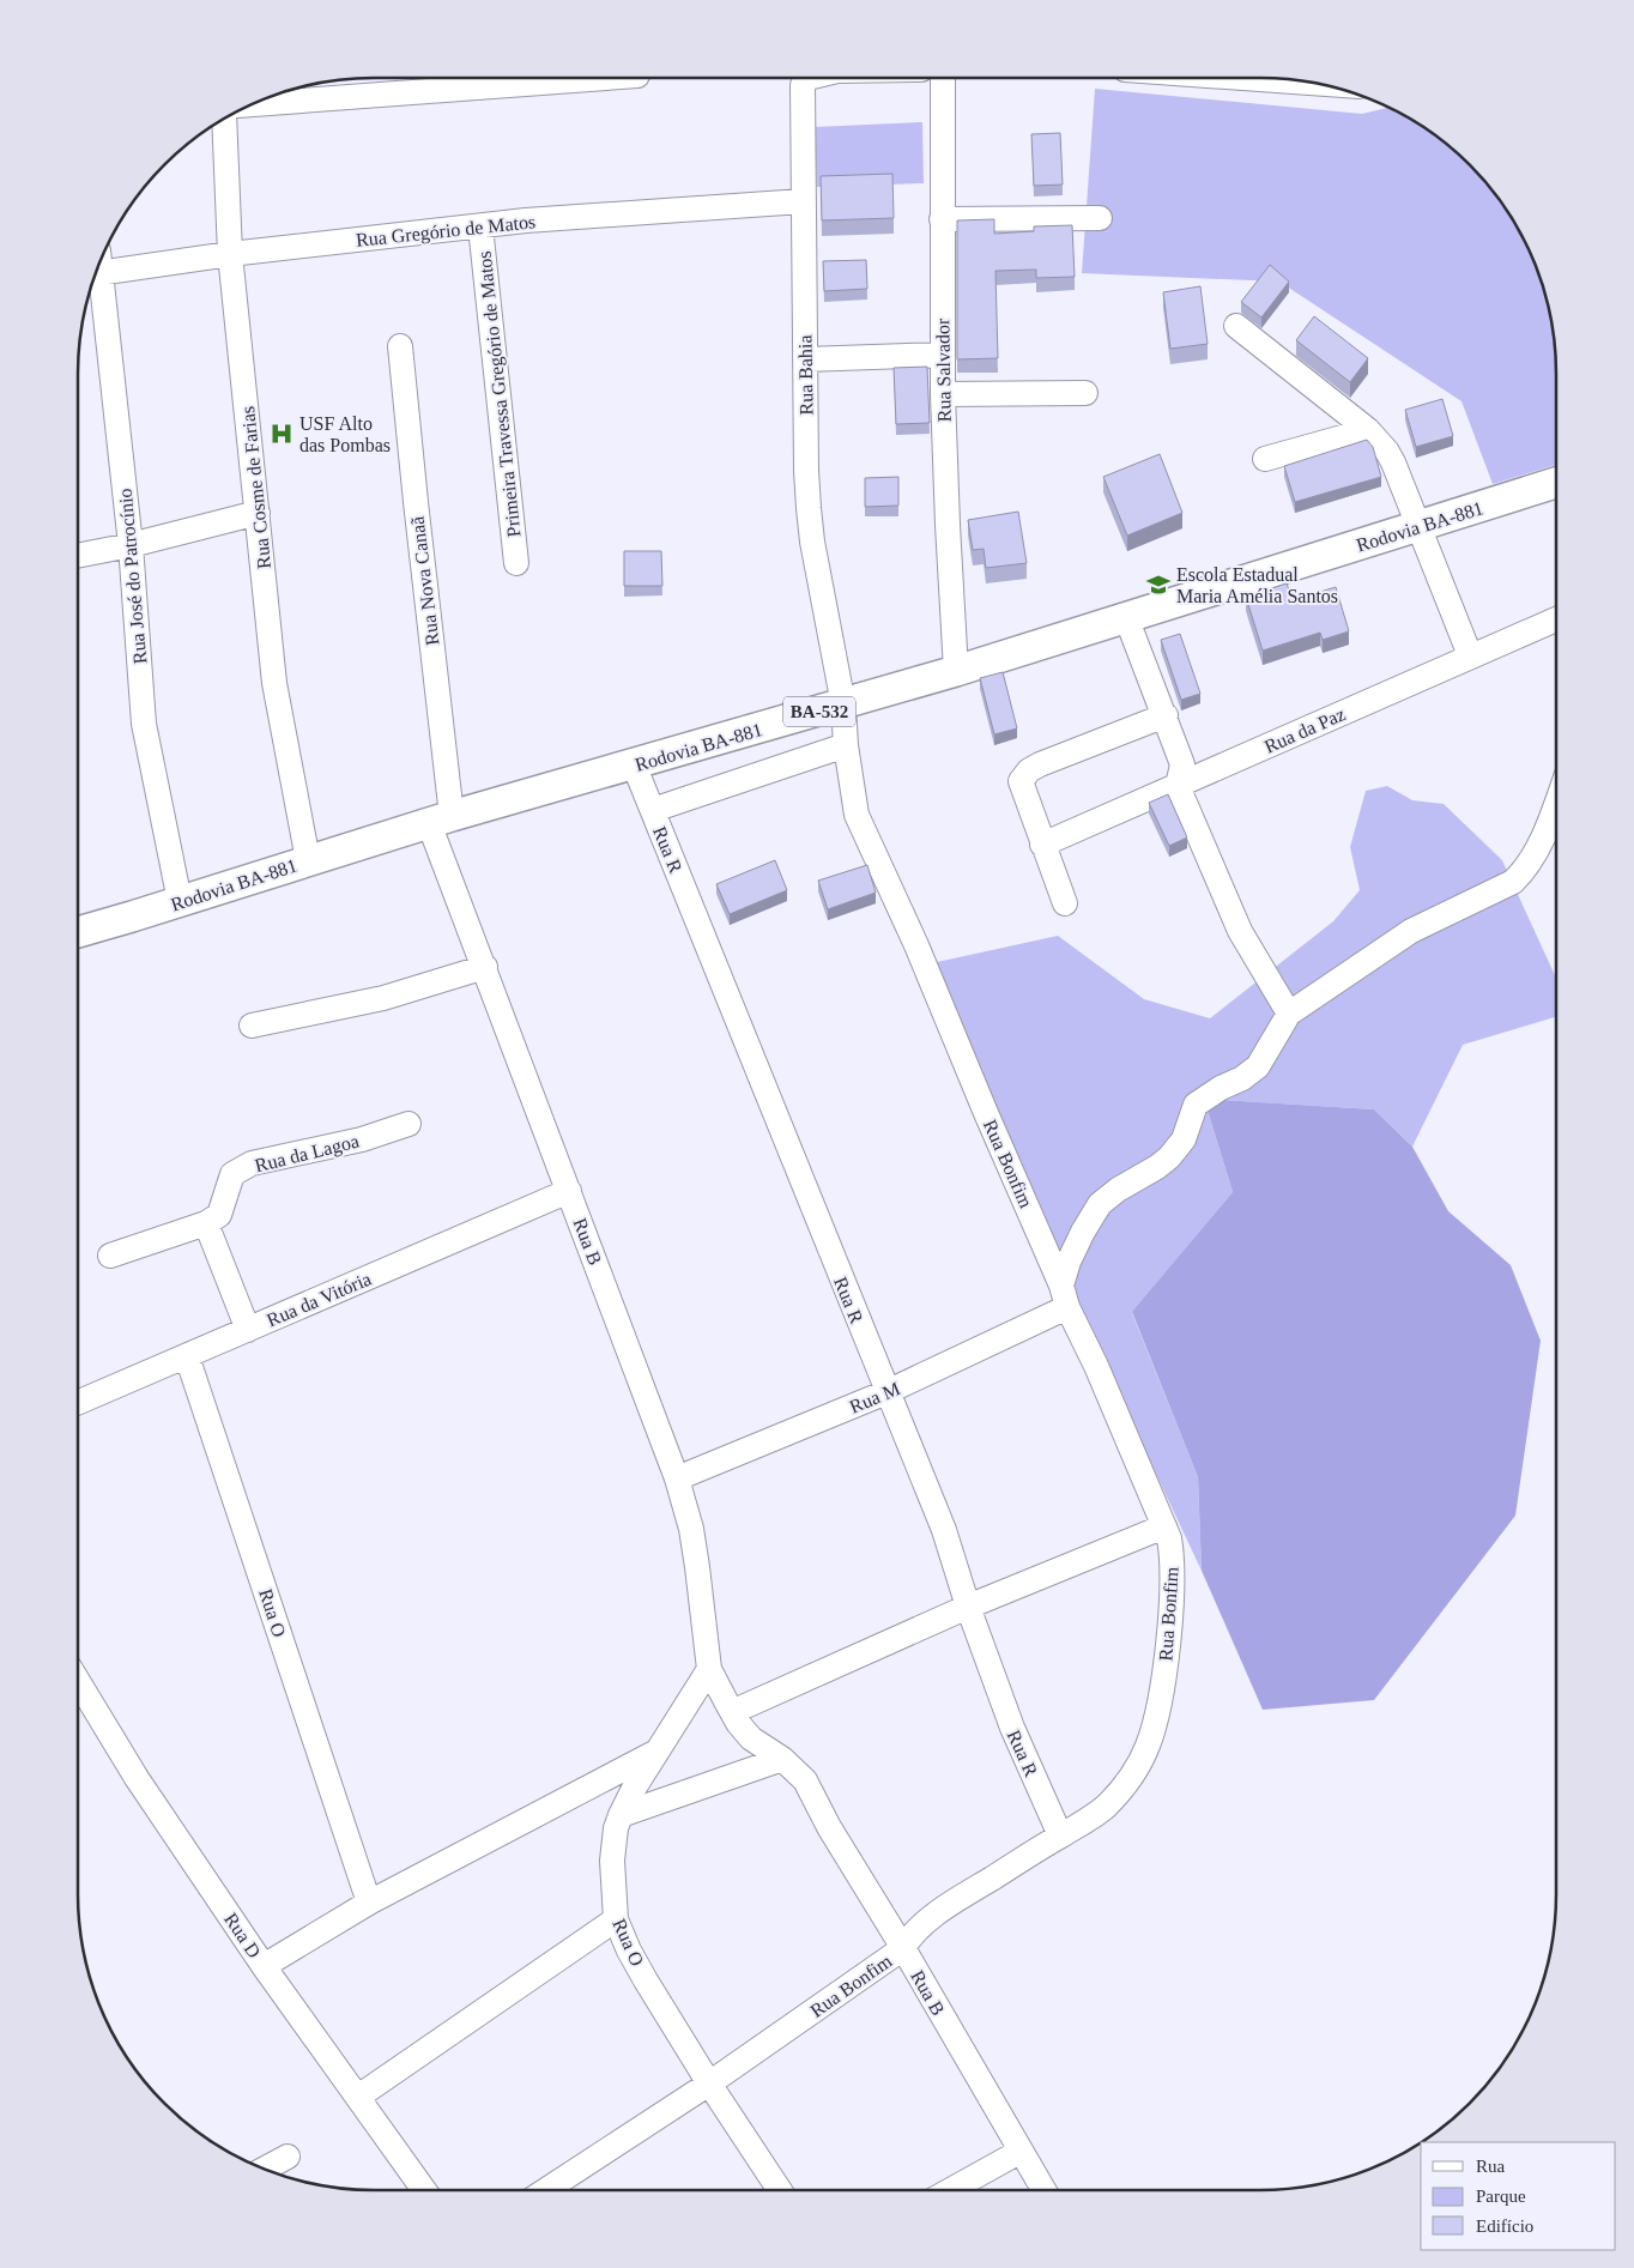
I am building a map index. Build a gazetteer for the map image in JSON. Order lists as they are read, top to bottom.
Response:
{
  "streets": {
    "main road": ["Rodovia BA-881", "BA-532"],
    "street": [
      "Rua Gregório de Matos",
      "Rua Salvador",
      "Rua Bahia",
      "Primeira Travessa Gregório de Matos",
      "Rua Cosme de Farias",
      "Rua José do Patrocínio",
      "Rua Nova Canaã",
      "Rua da Paz",
      "Rua R",
      "Rua da Lagoa",
      "Rua Bonfim",
      "Rua B",
      "Rua da Vitória",
      "Rua M",
      "Rua O",
      "Rua D"
    ]
  },
  "crossings": [
    ["Rua Gregório de Matos", "Rua Bahia"],
    ["Rua Gregório de Matos", "Primeira Travessa Gregório de Matos"],
    ["Rua Gregório de Matos", "Rua Cosme de Farias"],
    ["Rua Salvador", "Rodovia BA-881"],
    ["Rua Bahia", "Rodovia BA-881"],
    ["Rua Bahia", "Rua Bonfim"],
    ["Rua Cosme de Farias", "Rodovia BA-881"],
    ["Rodovia BA-881", "Rua José do Patrocínio"],
    ["Rodovia BA-881", "Rua Nova Canaã"],
    ["Rodovia BA-881", "Rua R"],
    ["Rodovia BA-881", "Rua Bonfim"],
    ["Rodovia BA-881", "Rua B"],
    ["Rua Nova Canaã", "Rua B"],
    ["Rua R", "Rua Bonfim"],
    ["Rua R", "Rua M"],
    ["Rua Bonfim", "Rua B"],
    ["Rua Bonfim", "Rua M"],
    ["Rua Bonfim", "Rua O"],
    ["Rua B", "Rua da Vitória"],
    ["Rua B", "Rua M"],
    ["Rua B", "Rua O"],
    ["Rua da Vitória", "Rua O"]
  ],
  "places": {
    "hospital": ["USF Alto das Pombas"],
    "school or university": ["Escola Estadual Maria Amélia Santos"]
  },
  "legend": ["Rua", "Parque", "Edifício"]
}
